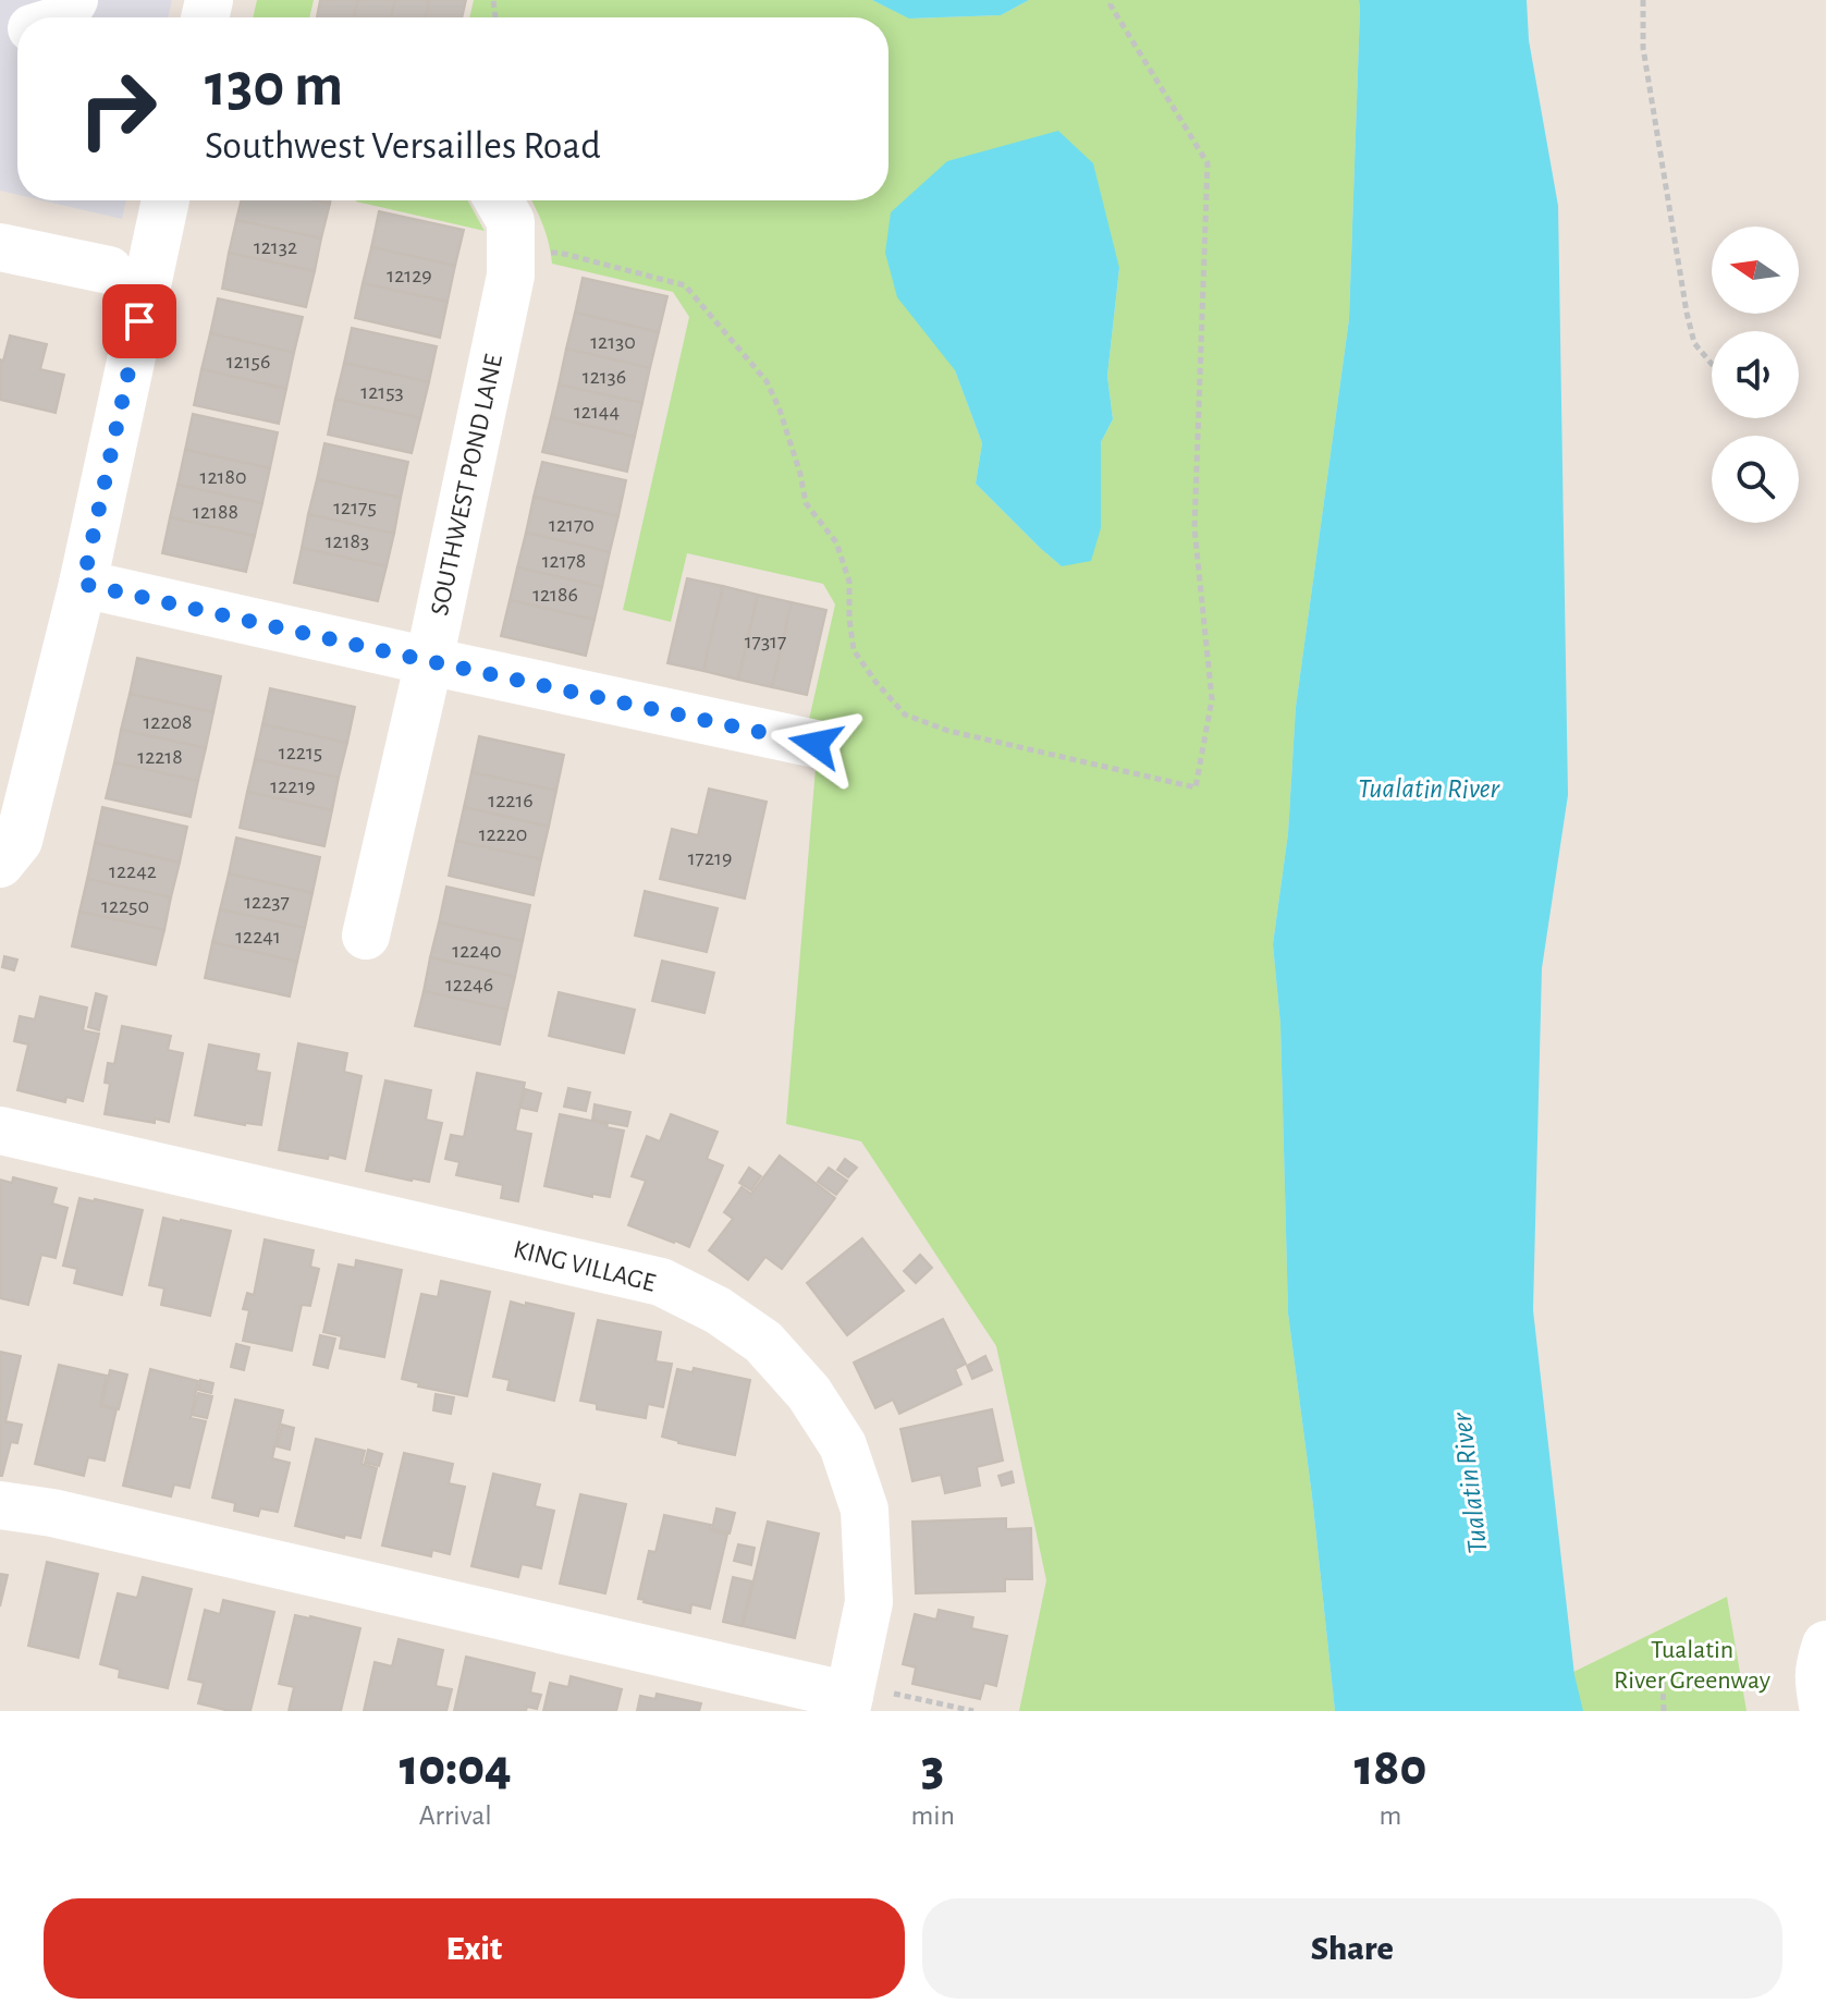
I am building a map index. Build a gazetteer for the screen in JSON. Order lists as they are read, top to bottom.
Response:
{
  "streets": {
    "street": ["SOUTHWEST POND LANE", "KING VILLAGE"]
  },
  "water": ["Tualatin River"],
  "parks": ["Tualatin River Greenway"],
  "house_numbers": [
    "12132",
    "12129",
    "12130",
    "12156",
    "12136",
    "12153",
    "12144",
    "12180",
    "12175",
    "12188",
    "12170",
    "12183",
    "12178",
    "12186",
    "17317",
    "12208",
    "12215",
    "12218",
    "12219",
    "12216",
    "12220",
    "17219",
    "12242",
    "12237",
    "12250",
    "12241",
    "12240",
    "12246"
  ],
  "north": "left",
  "page": {
    "turn": ["130 m", "Southwest Versailles Road"],
    "eta": [
      "10:04",
      "Arrival",
      "3",
      "min",
      "180",
      "m"
    ],
    "buttons": ["Exit", "Share"]
  }
}
